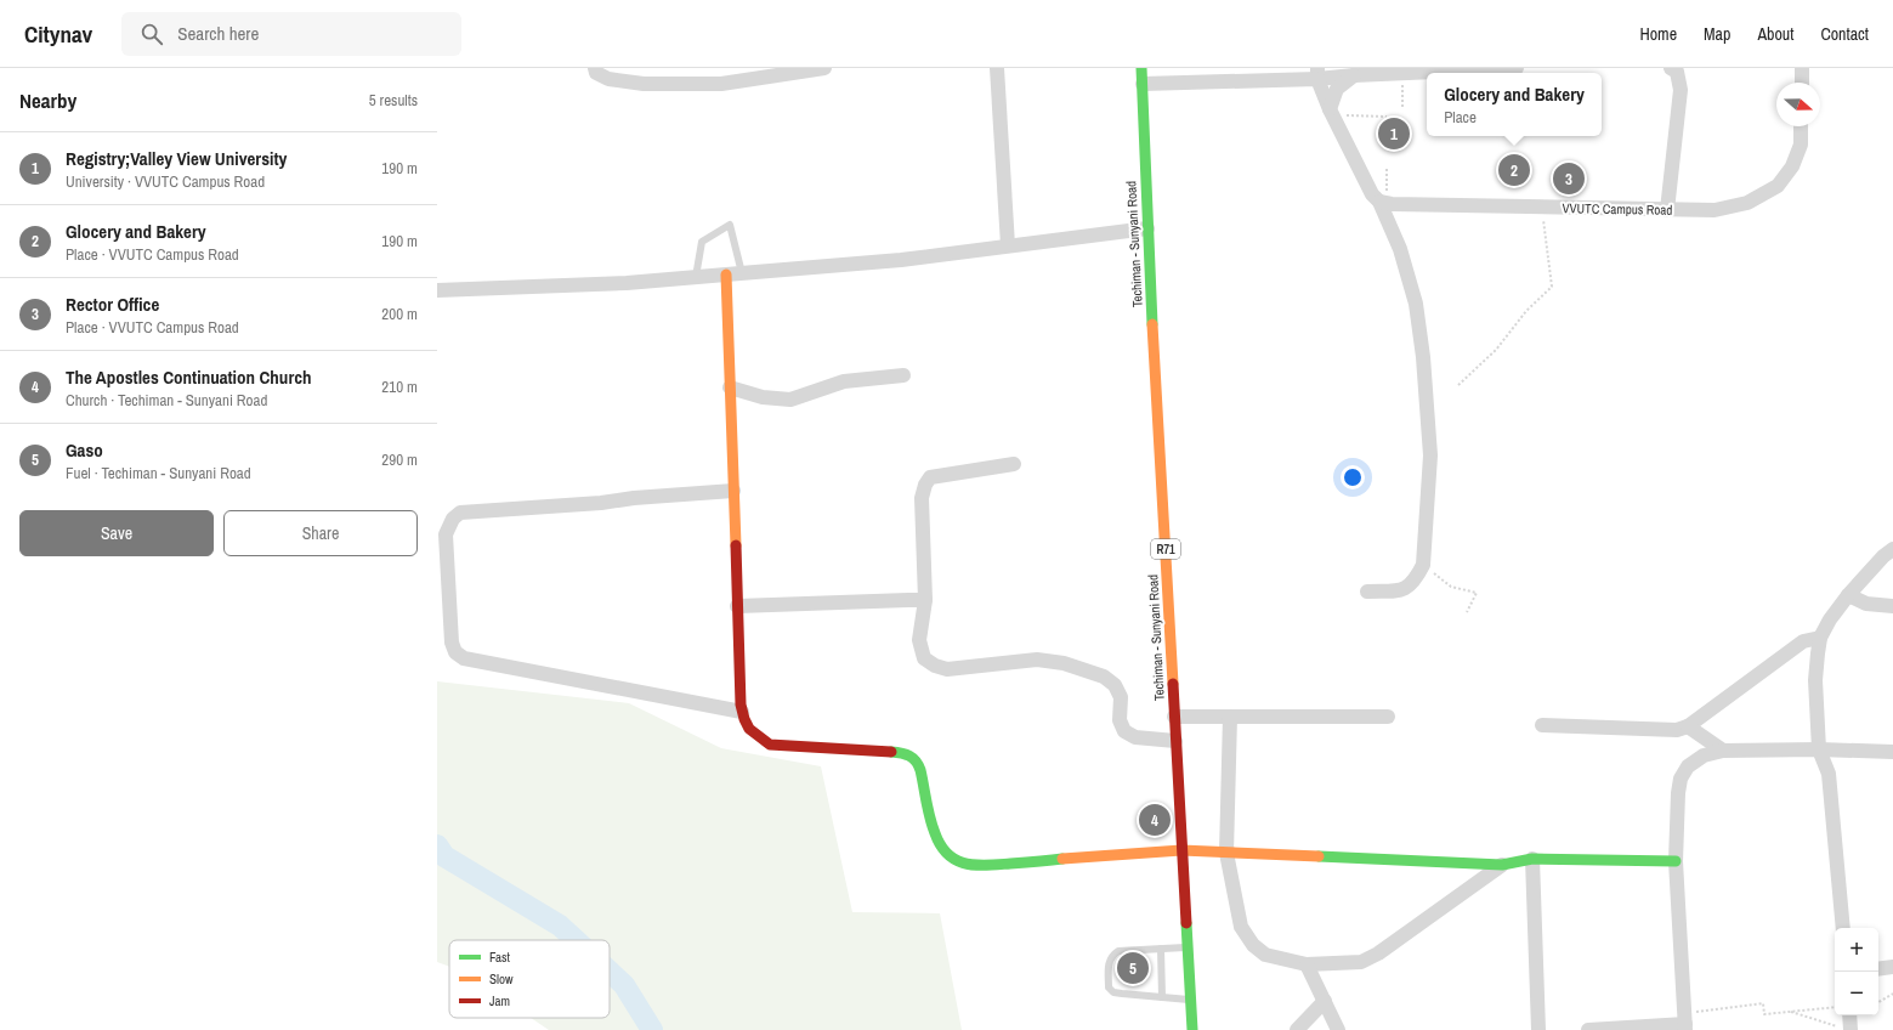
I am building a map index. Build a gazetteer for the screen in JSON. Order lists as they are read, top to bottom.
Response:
{
  "streets": {
    "street": ["VVUTC Campus Road", "Techiman - Sunyani Road", "R71"]
  },
  "legend": ["Fast", "Slow", "Jam"],
  "north": "right",
  "page": {
    "header": "Citynav",
    "search": "Search here",
    "nav": [
      "Home",
      "Map",
      "About",
      "Contact"
    ],
    "heading": ["Nearby", "5 results"],
    "popup": ["Glocery and Bakery", "Place"],
    "pins": [
      "1",
      "2",
      "3",
      "4",
      "5"
    ],
    "list": [
      {
        "mark": "1",
        "name": "Registry;Valley View University",
        "note": "University · VVUTC Campus Road",
        "value": "190 m"
      },
      {
        "mark": "2",
        "name": "Glocery and Bakery",
        "note": "Place · VVUTC Campus Road",
        "value": "190 m"
      },
      {
        "mark": "3",
        "name": "Rector Office",
        "note": "Place · VVUTC Campus Road",
        "value": "200 m"
      },
      {
        "mark": "4",
        "name": "The Apostles Continuation Church",
        "note": "Church · Techiman - Sunyani Road",
        "value": "210 m"
      },
      {
        "mark": "5",
        "name": "Gaso",
        "note": "Fuel · Techiman - Sunyani Road",
        "value": "290 m"
      }
    ],
    "buttons": ["Save", "Share"],
    "map_buttons": ["+", "−"]
  }
}
